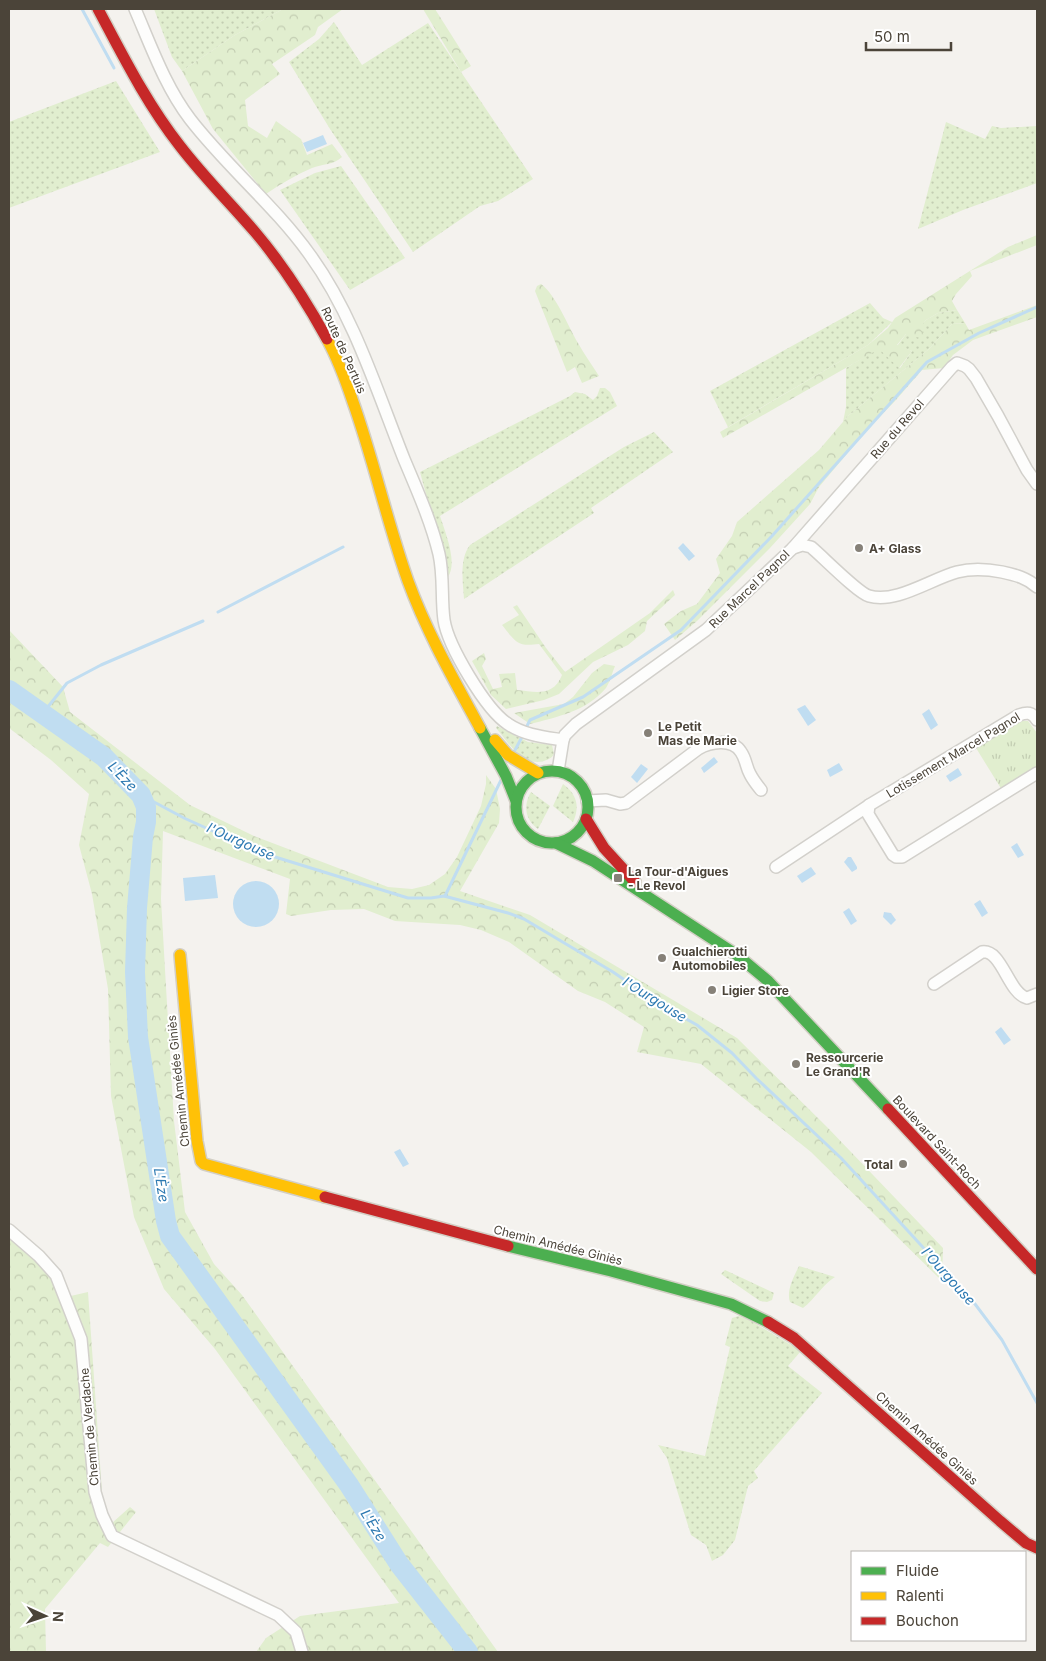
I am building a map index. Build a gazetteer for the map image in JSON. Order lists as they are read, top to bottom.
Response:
{
  "streets": {
    "main road": ["Route de Pertuis", "Chemin Amédée Giniès", "Boulevard Saint-Roch"],
    "street": [
      "Rue du Revol",
      "Rue Marcel Pagnol",
      "Lotissement Marcel Pagnol",
      "Chemin de Verdache"
    ]
  },
  "crossings": [
    ["Route de Pertuis", "Boulevard Saint-Roch"],
    ["Rue du Revol", "Rue Marcel Pagnol"]
  ],
  "water": ["L'Èze", "l'Ourgouse"],
  "places": {
    "other": [
      "A+ Glass",
      "Le Petit Mas de Marie",
      "Gualchierotti Automobiles",
      "Ligier Store",
      "Ressourcerie Le Grand'R",
      "Total"
    ],
    "transit": ["La Tour-d'Aigues - Le Revol"]
  },
  "legend": ["Fluide", "Ralenti", "Bouchon"],
  "scale_bar": "50 m",
  "north": "right"
}
